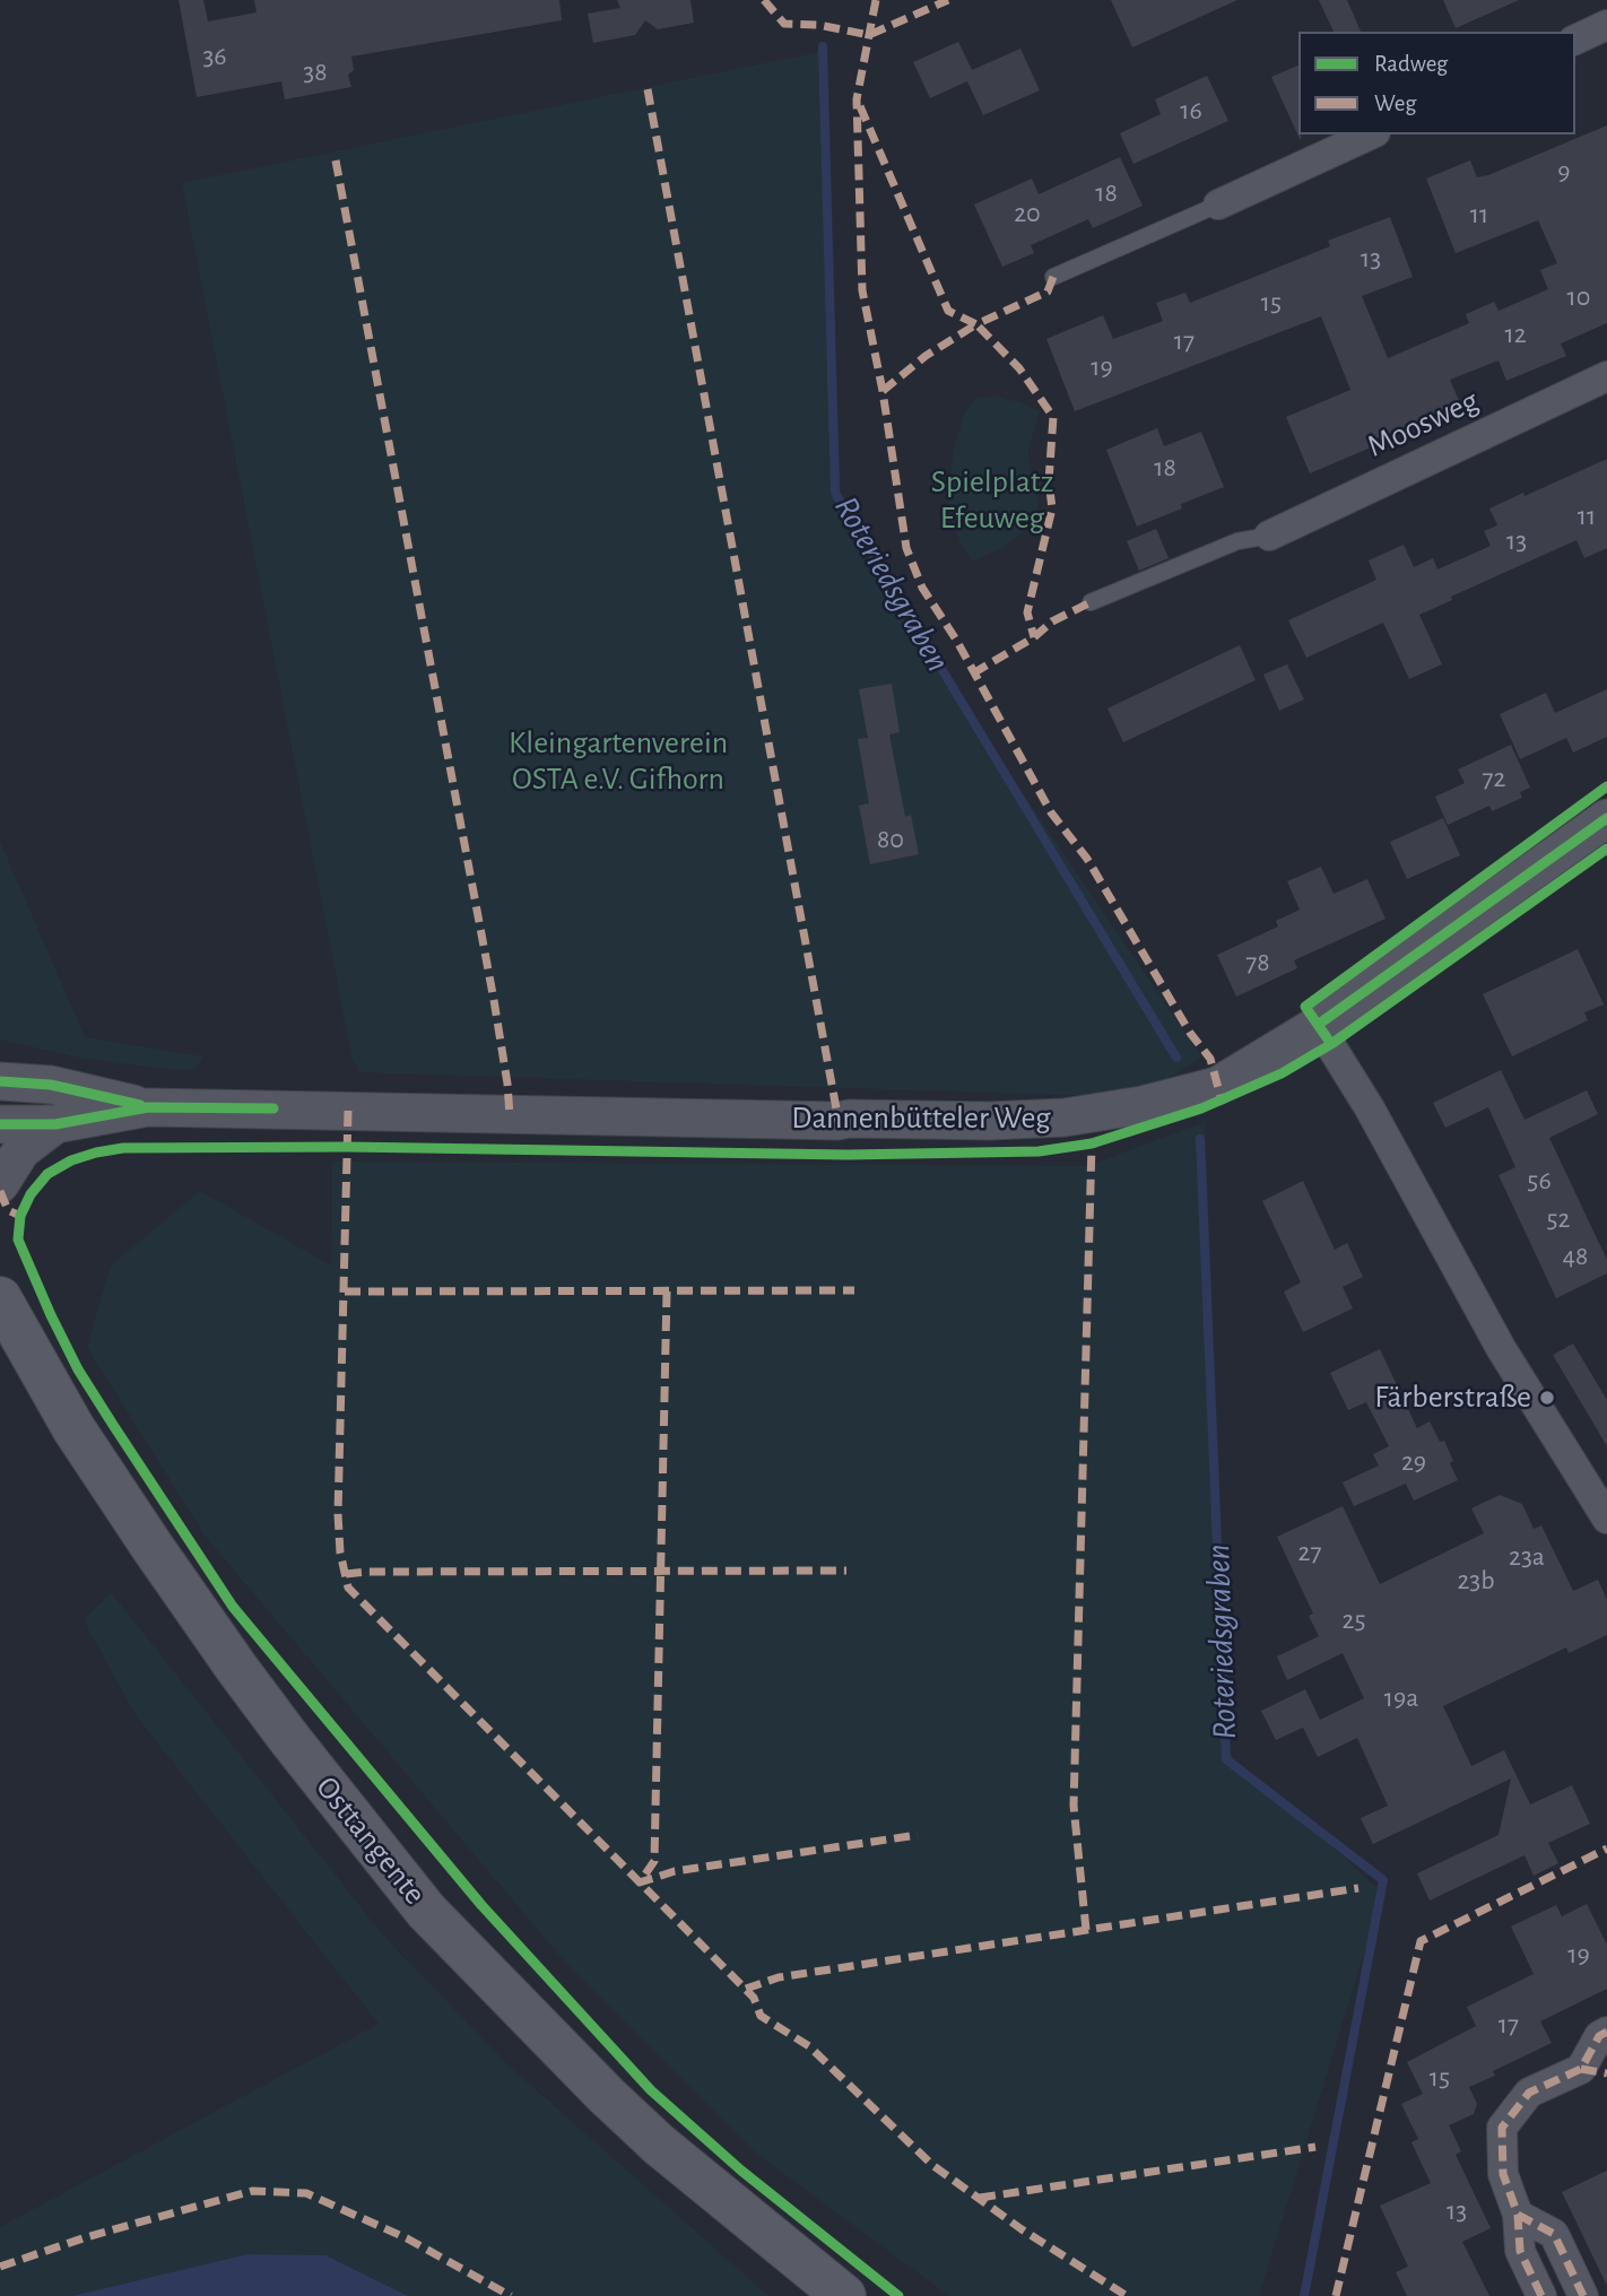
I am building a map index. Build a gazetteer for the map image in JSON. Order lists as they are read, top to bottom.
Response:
{
  "streets": {
    "main road": ["Osttangente"],
    "street": ["Moosweg", "Dannenbütteler Weg"]
  },
  "water": ["Roteriedsgraben"],
  "parks": ["Spielplatz Efeuweg", "Kleingartenverein OSTA e.V. Gifhorn"],
  "places": ["Färberstraße"],
  "house_numbers": [
    "36",
    "38",
    "16",
    "9",
    "18",
    "20",
    "11",
    "13",
    "10",
    "15",
    "12",
    "17",
    "19",
    "18",
    "11",
    "13",
    "72",
    "80",
    "78",
    "56",
    "52",
    "48",
    "29",
    "27",
    "23a",
    "23b",
    "25",
    "19a",
    "19",
    "17",
    "15",
    "13"
  ],
  "legend": ["Radweg", "Weg"]
}
